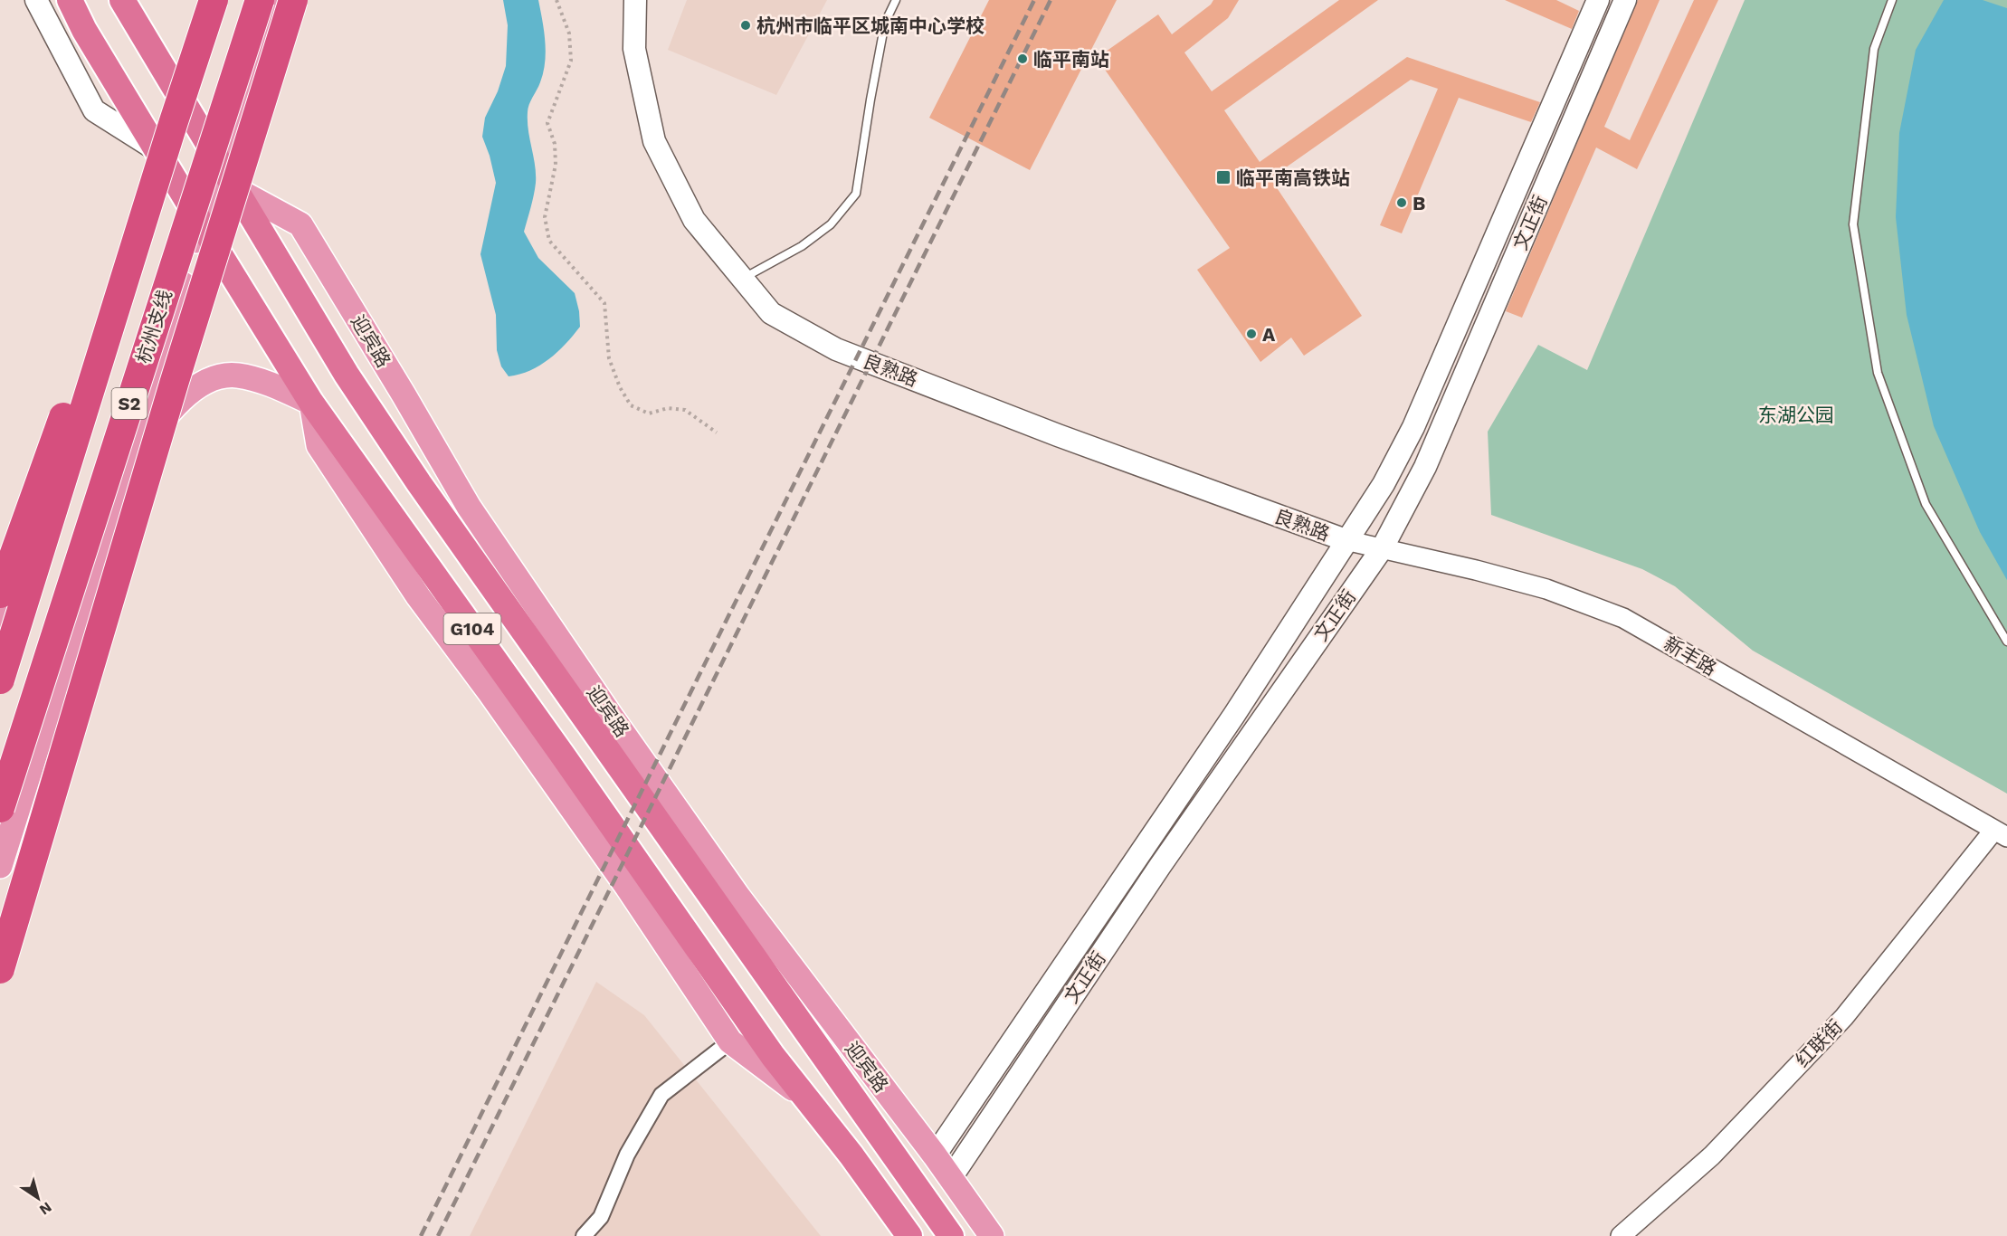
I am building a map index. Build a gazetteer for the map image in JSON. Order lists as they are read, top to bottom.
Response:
{
  "streets": {
    "highway": [
      "杭州支线",
      "迎宾路",
      "S2",
      "G104"
    ],
    "main road": ["文正街", "良熟路"],
    "street": ["新丰路", "红联街"]
  },
  "crossings": [
    ["文正街", "迎宾路"],
    ["文正街", "良熟路"],
    ["文正街", "新丰路"],
    ["良熟路", "新丰路"],
    ["新丰路", "红联街"]
  ],
  "parks": ["东湖公园"],
  "places": {
    "other": [
      "杭州市临平区城南中心学校",
      "临平南站",
      "B",
      "A"
    ],
    "transit": ["临平南高铁站"]
  },
  "north": "bottom right"
}
